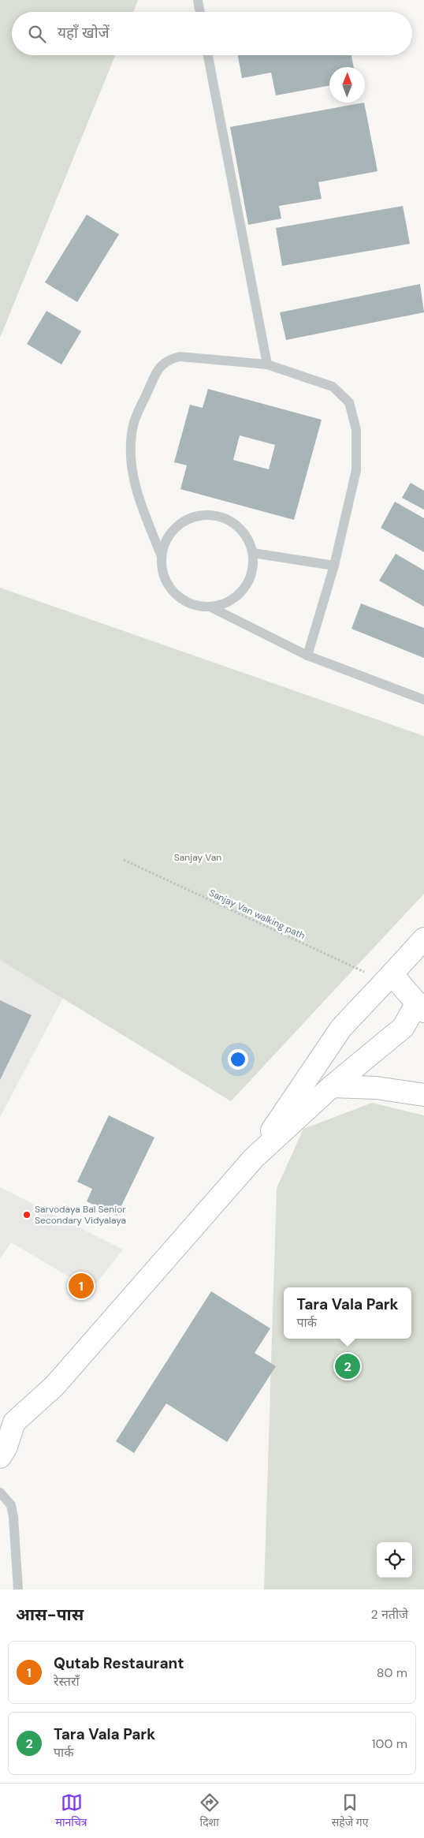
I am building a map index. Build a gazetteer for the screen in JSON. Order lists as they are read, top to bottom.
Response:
{
  "streets": {
    "path": ["Sanjay Van walking path"]
  },
  "parks": ["Sanjay Van"],
  "places": ["Sarvodaya Bal Senior Secondary Vidyalaya"],
  "north": "top",
  "page": {
    "search": "यहाँ खोजें",
    "pins": ["1", "2"],
    "popup": ["Tara Vala Park", "पार्क"],
    "heading": ["आस-पास", "2 नतीजे"],
    "list": [
      {
        "mark": "1",
        "name": "Qutab Restaurant",
        "note": "रेस्तराँ",
        "value": "80 m"
      },
      {
        "mark": "2",
        "name": "Tara Vala Park",
        "note": "पार्क",
        "value": "100 m"
      }
    ],
    "nav": ["मानचित्र", "दिशा", "सहेजे गए"]
  }
}
